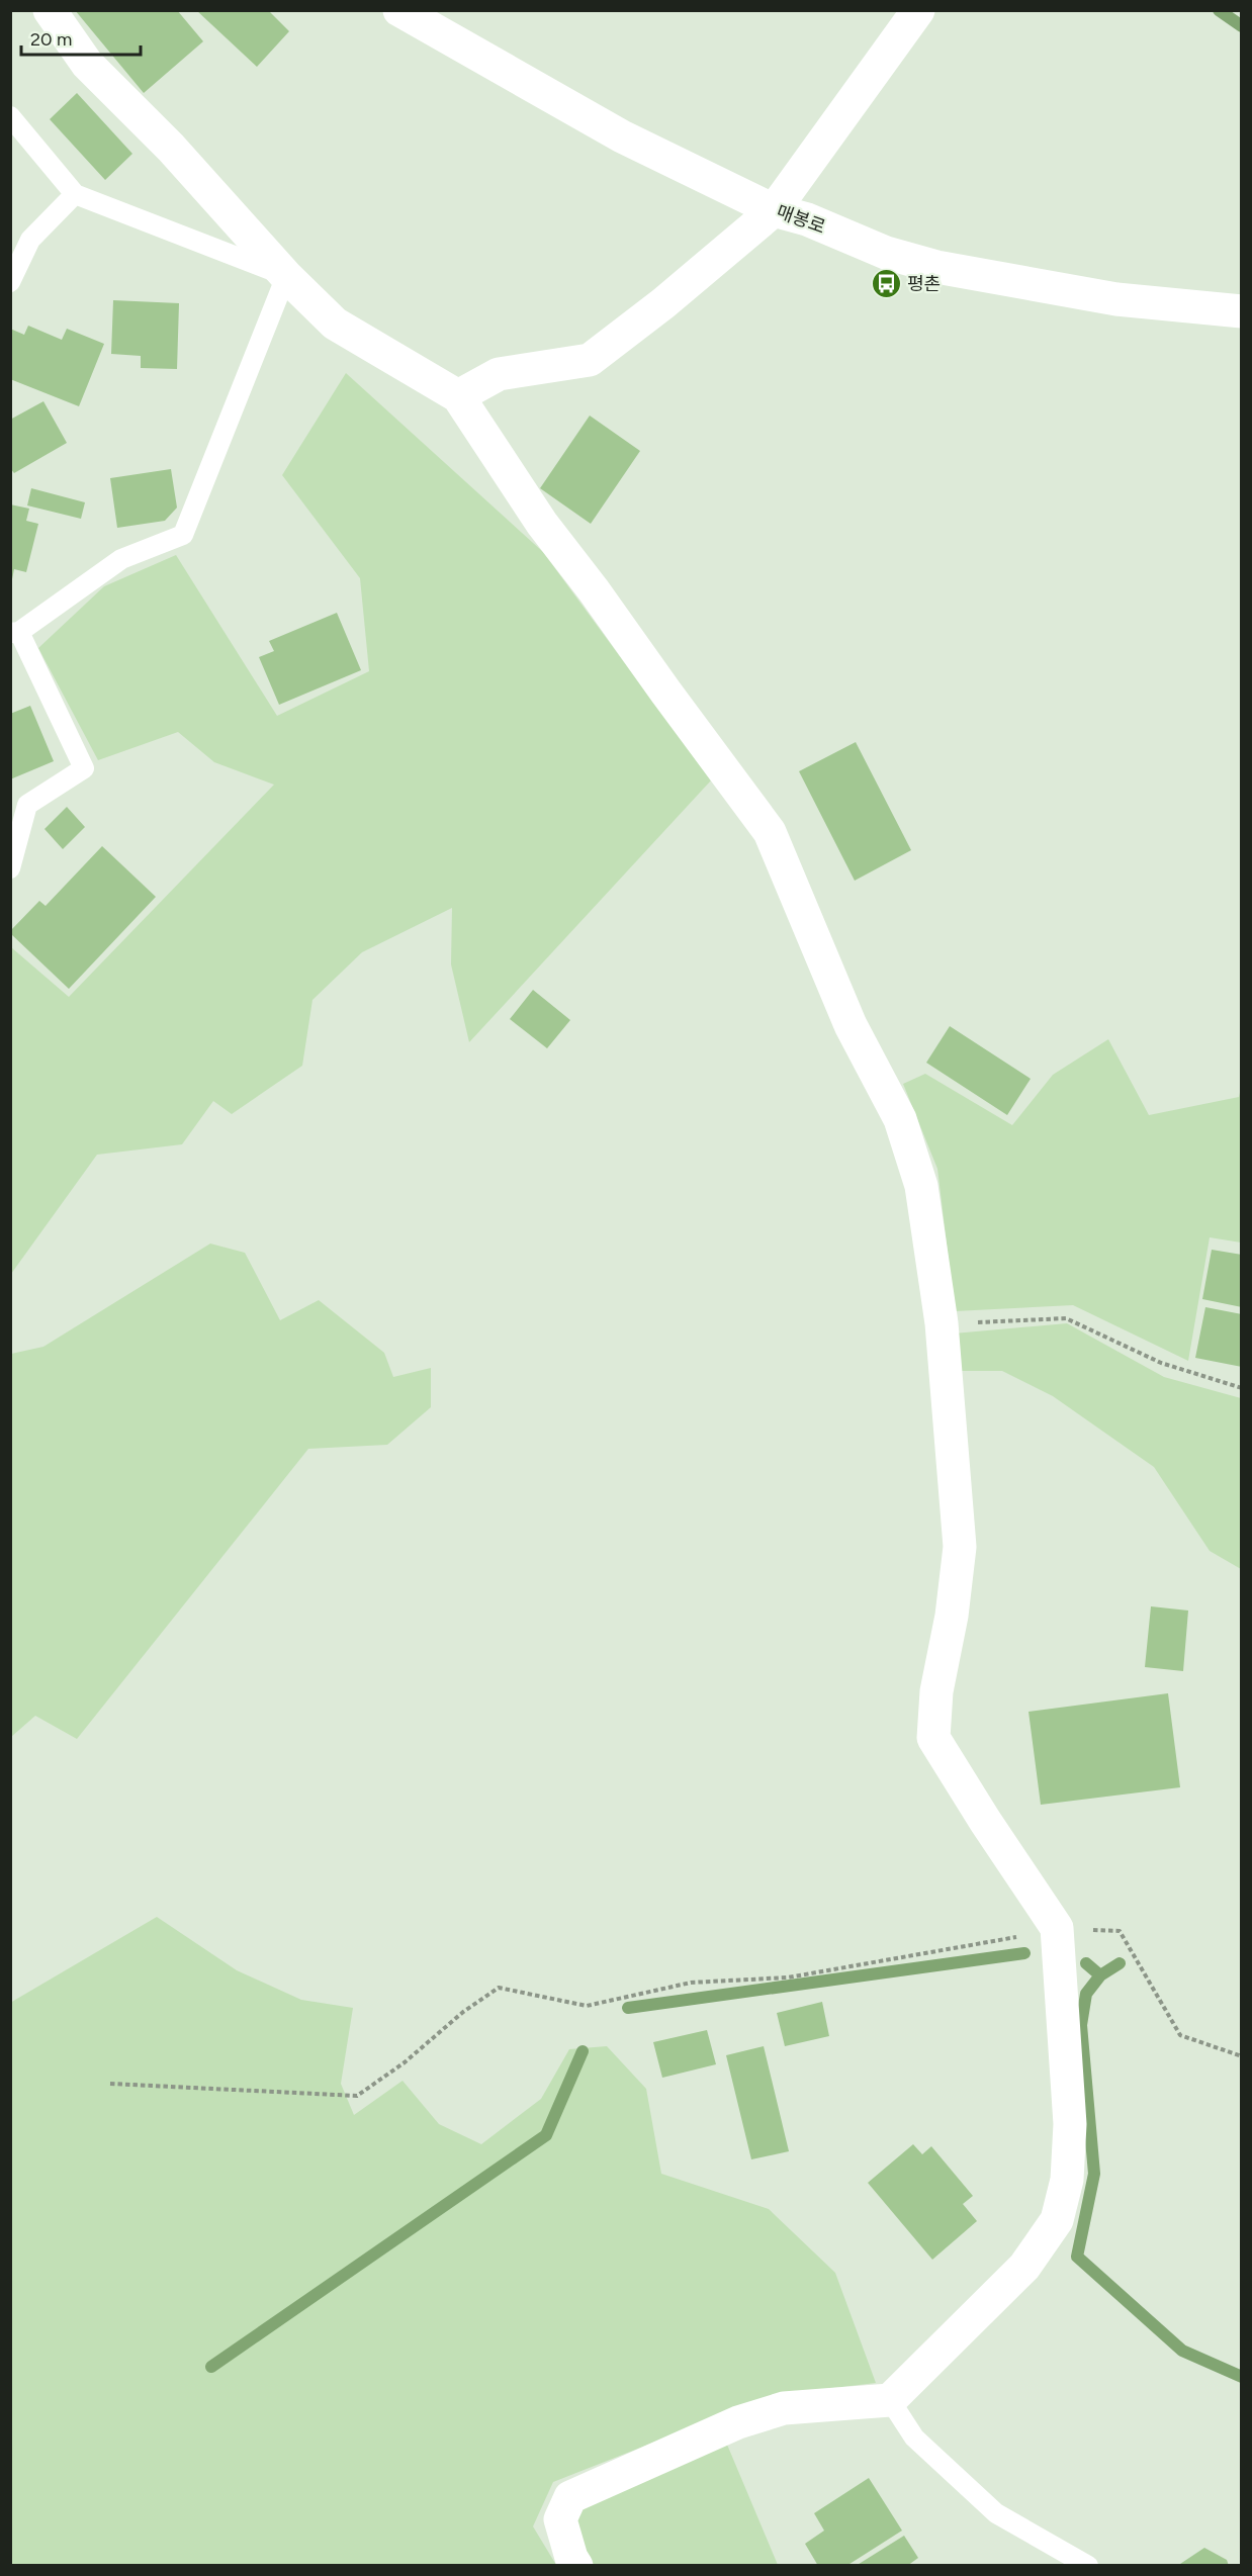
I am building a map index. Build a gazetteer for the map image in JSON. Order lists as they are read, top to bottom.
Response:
{
  "streets": {
    "street": ["매봉로"]
  },
  "places": {
    "bus stop": ["평촌"]
  },
  "scale_bar": "20 m"
}
